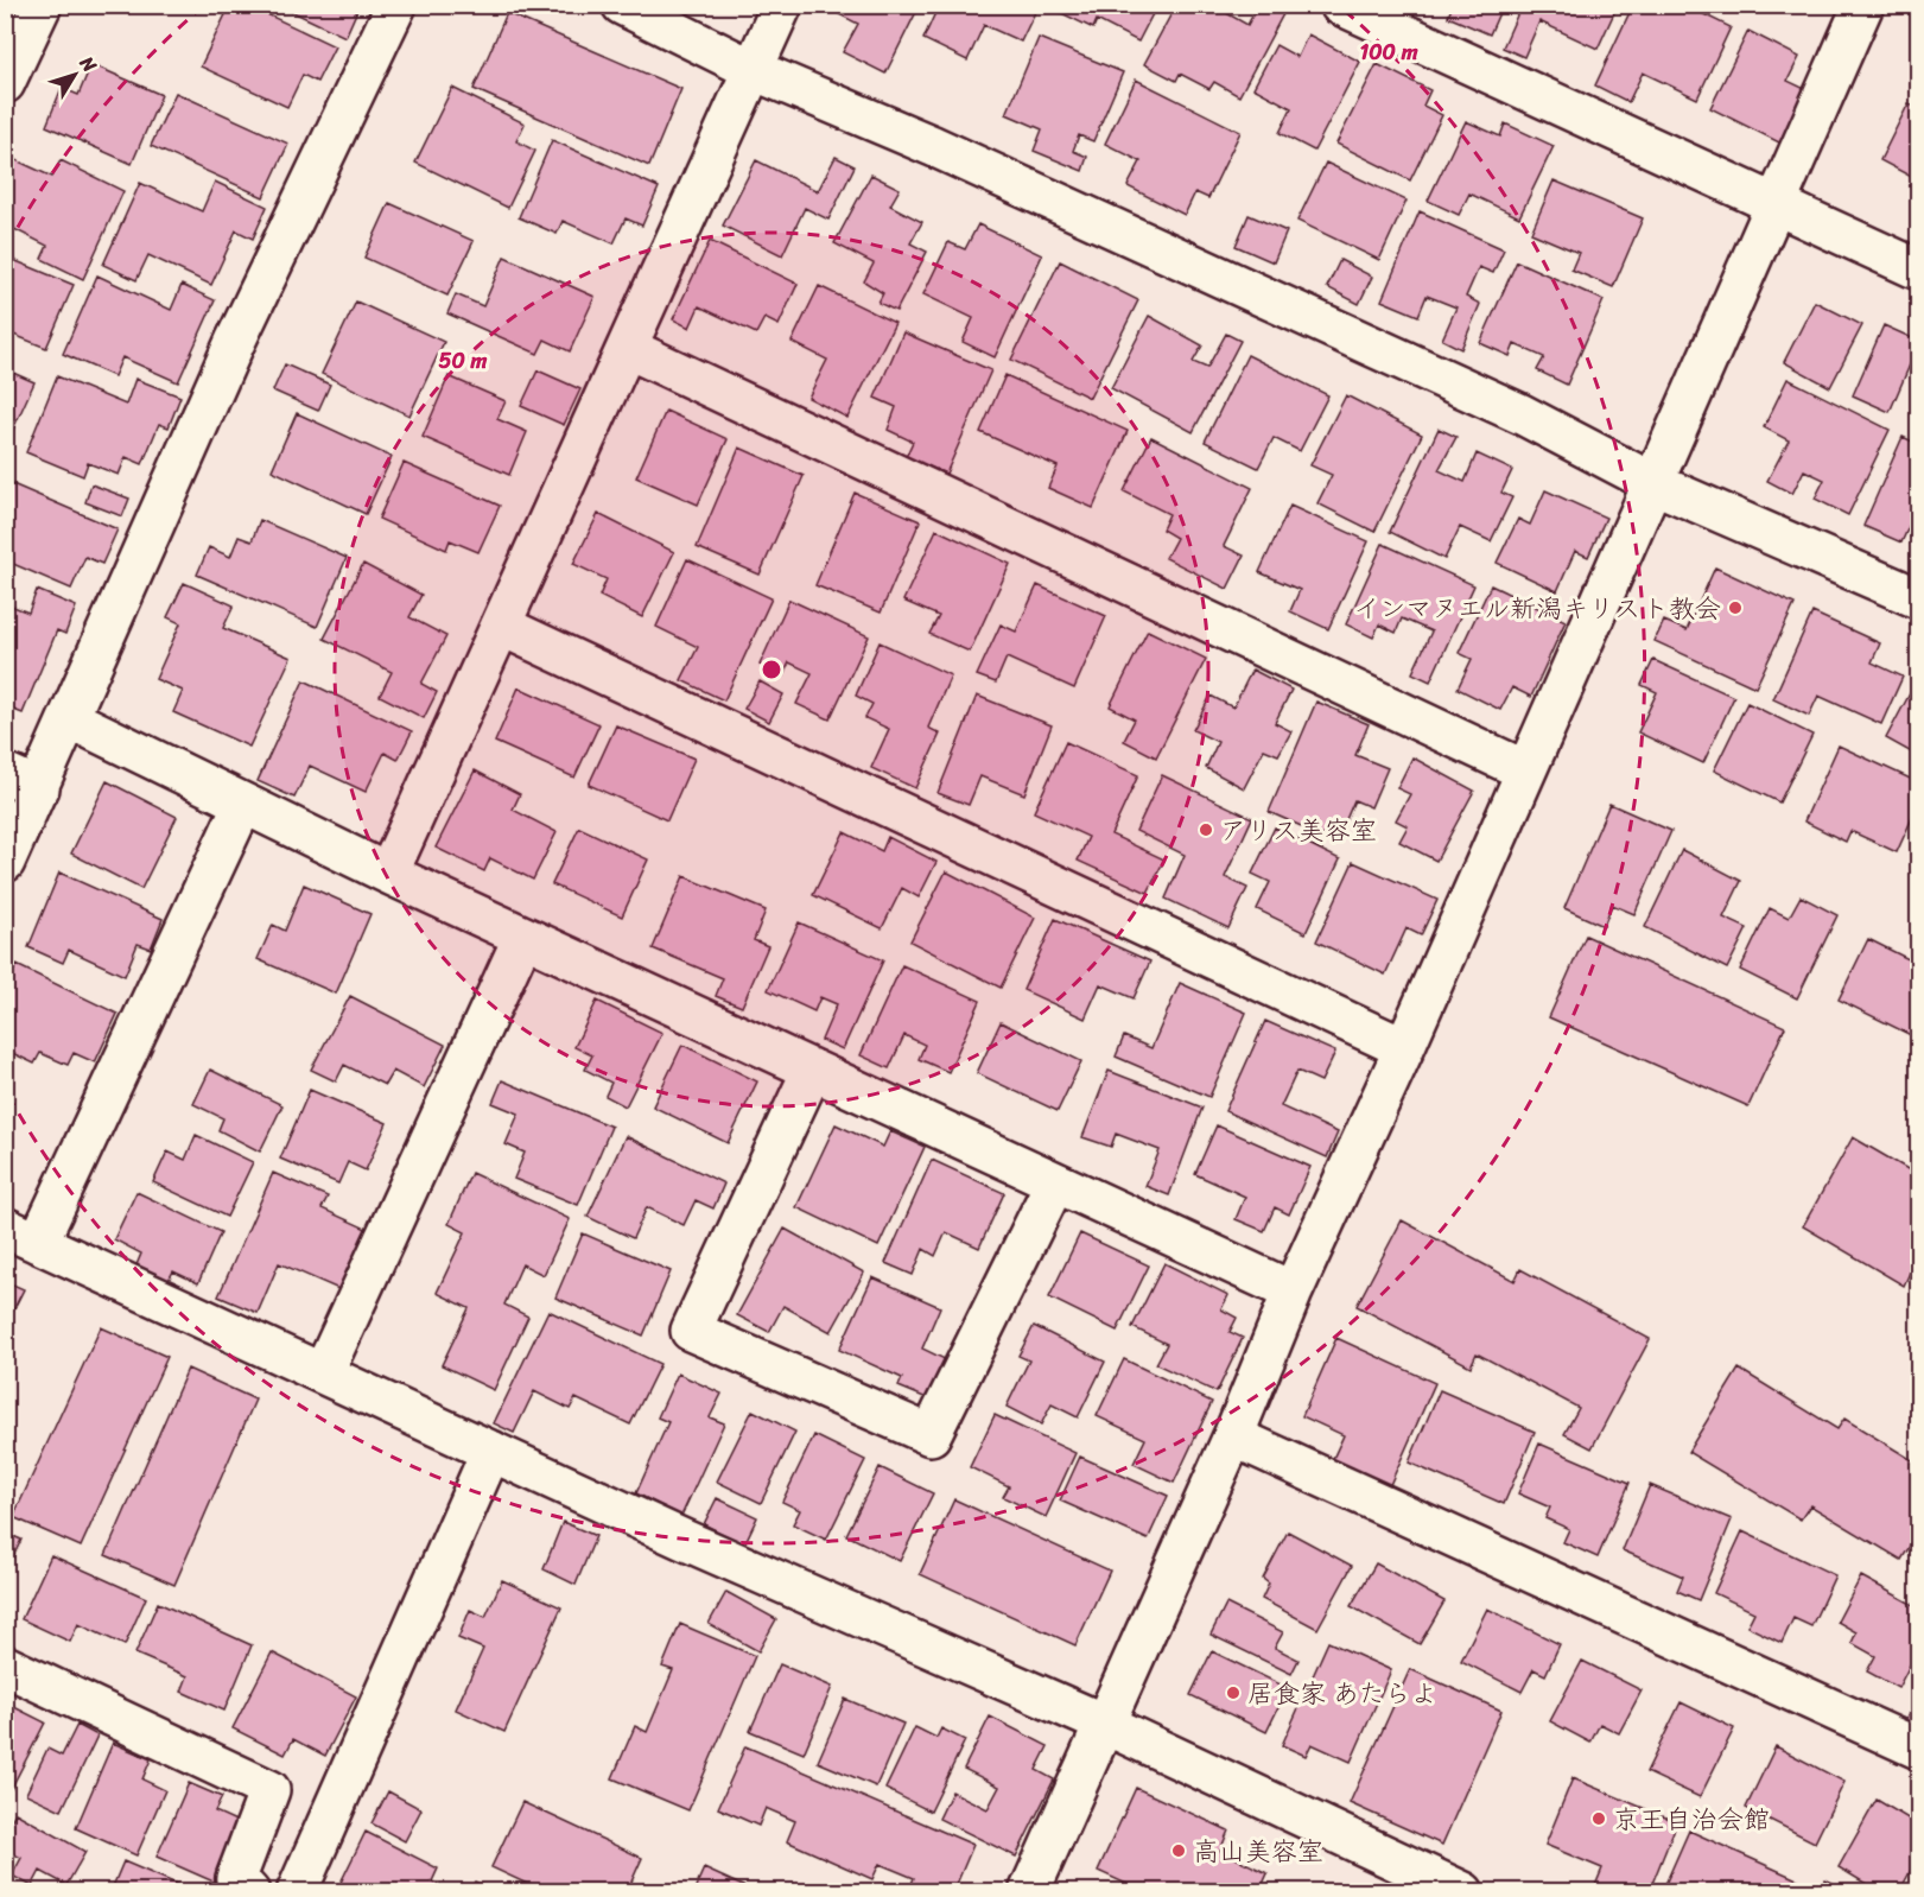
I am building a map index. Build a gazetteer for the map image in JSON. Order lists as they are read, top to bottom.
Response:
{
  "places": [
    "インマヌエル新潟キリスト教会",
    "アリス美容室",
    "居食家 あたらよ",
    "京王自治会館",
    "高山美容室"
  ],
  "north": "top right",
  "rings": ["100 m", "50 m"]
}
